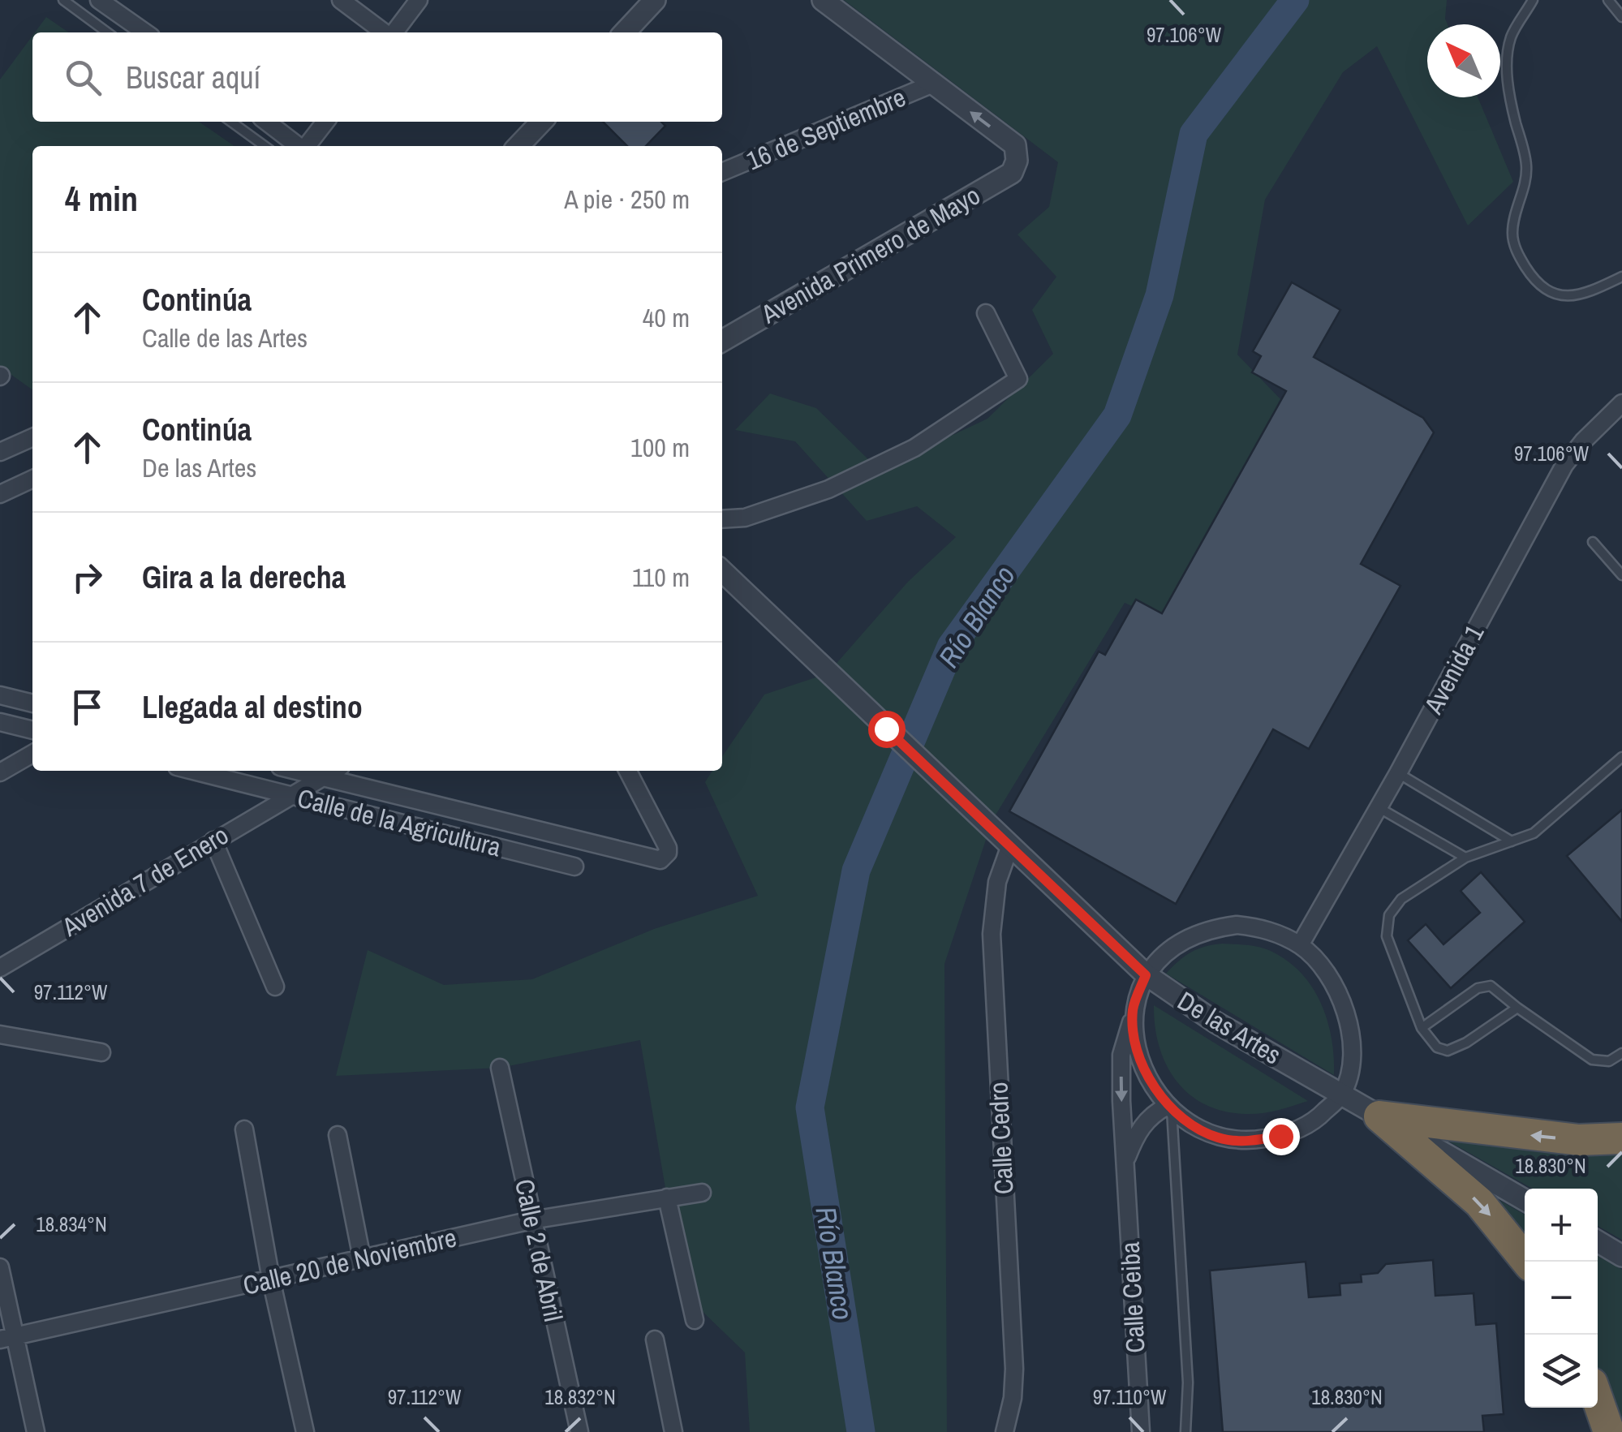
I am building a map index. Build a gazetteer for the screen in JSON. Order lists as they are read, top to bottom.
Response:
{
  "streets": {
    "street": [
      "16 de Septiembre",
      "Avenida Primero de Mayo",
      "Avenida 1",
      "Calle de la Agricultura",
      "Avenida 7 de Enero",
      "De las Artes",
      "Calle Cedro",
      "Calle 2 de Abril",
      "Calle 20 de Noviembre",
      "Calle Ceiba"
    ]
  },
  "crossings": [
    ["16 de Septiembre", "Avenida Primero de Mayo"],
    ["Calle de la Agricultura", "Avenida 7 de Enero"],
    ["De las Artes", "Calle Cedro"],
    ["De las Artes", "Calle Ceiba"],
    ["Calle 2 de Abril", "Calle 20 de Noviembre"]
  ],
  "water": ["Río Blanco"],
  "north": "top left",
  "page": {
    "search": "Buscar aquí",
    "heading": ["4 min", "A pie · 250 m"],
    "list": [
      ["Continúa", "Calle de las Artes", "40 m"],
      ["Continúa", "De las Artes", "100 m"],
      ["Gira a la derecha", "110 m"],
      "Llegada al destino"
    ],
    "map_buttons": ["+", "−"]
  },
  "coordinates": [
    "97.106°W",
    "97.112°W",
    "18.830°N",
    "18.834°N",
    "97.110°W",
    "18.832°N"
  ]
}
